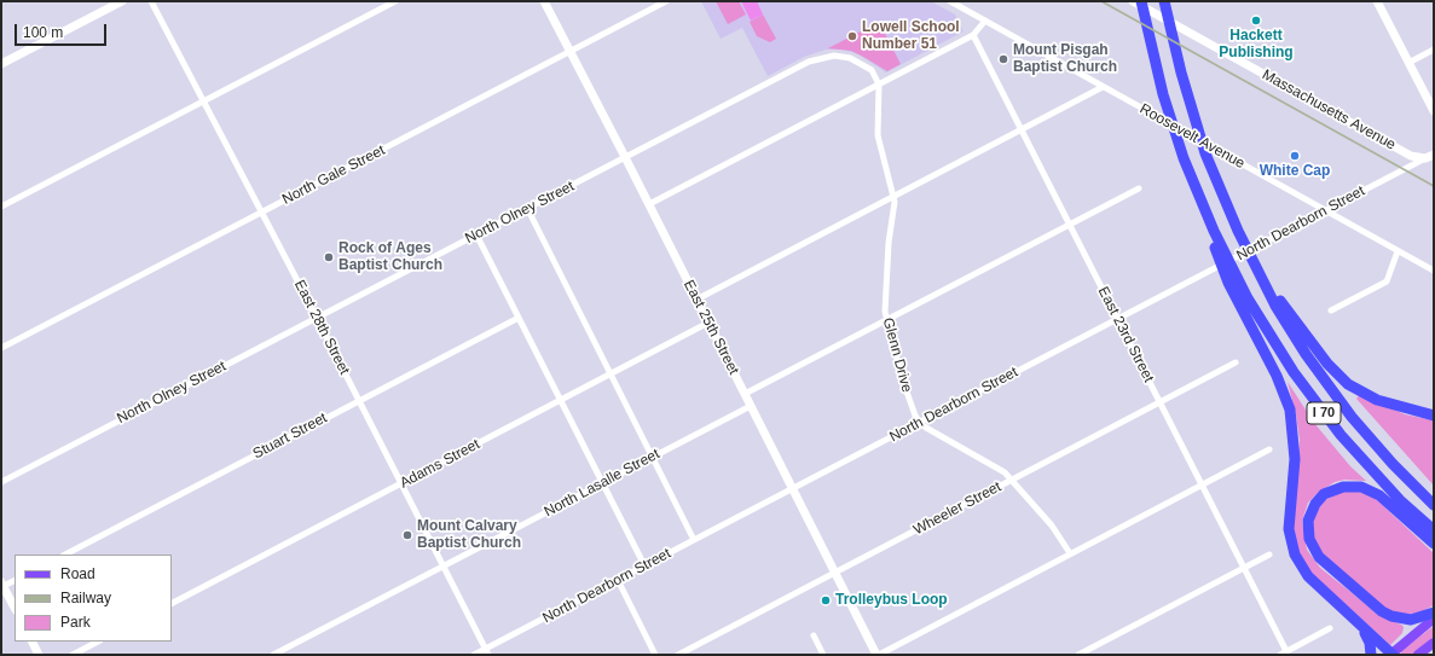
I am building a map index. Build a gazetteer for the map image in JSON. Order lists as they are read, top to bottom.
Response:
{
  "streets": {
    "highway": ["I 70"],
    "street": [
      "Massachusetts Avenue",
      "Roosevelt Avenue",
      "North Gale Street",
      "North Olney Street",
      "North Dearborn Street",
      "East 28th Street",
      "East 25th Street",
      "East 23rd Street",
      "Glenn Drive",
      "Stuart Street",
      "Adams Street",
      "North Lasalle Street",
      "Wheeler Street"
    ]
  },
  "crossings": [
    ["Massachusetts Avenue", "North Dearborn Street"],
    ["Roosevelt Avenue", "North Dearborn Street"],
    ["North Gale Street", "East 28th Street"],
    ["North Gale Street", "East 25th Street"],
    ["North Olney Street", "East 28th Street"],
    ["North Olney Street", "East 25th Street"],
    ["North Olney Street", "Glenn Drive"],
    ["North Dearborn Street", "East 28th Street"],
    ["North Dearborn Street", "East 25th Street"],
    ["North Dearborn Street", "East 23rd Street"],
    ["North Dearborn Street", "Glenn Drive"],
    ["East 28th Street", "Stuart Street"],
    ["East 28th Street", "Adams Street"],
    ["East 28th Street", "North Lasalle Street"],
    ["East 25th Street", "Adams Street"],
    ["East 25th Street", "North Lasalle Street"],
    ["East 25th Street", "Wheeler Street"],
    ["East 23rd Street", "Wheeler Street"]
  ],
  "places": [
    "Hackett Publishing",
    "Lowell School Number 51",
    "Mount Pisgah Baptist Church",
    "White Cap",
    "Rock of Ages Baptist Church",
    "Mount Calvary Baptist Church",
    "Trolleybus Loop"
  ],
  "legend": ["Road", "Railway", "Park"],
  "scale_bar": "100 m"
}
